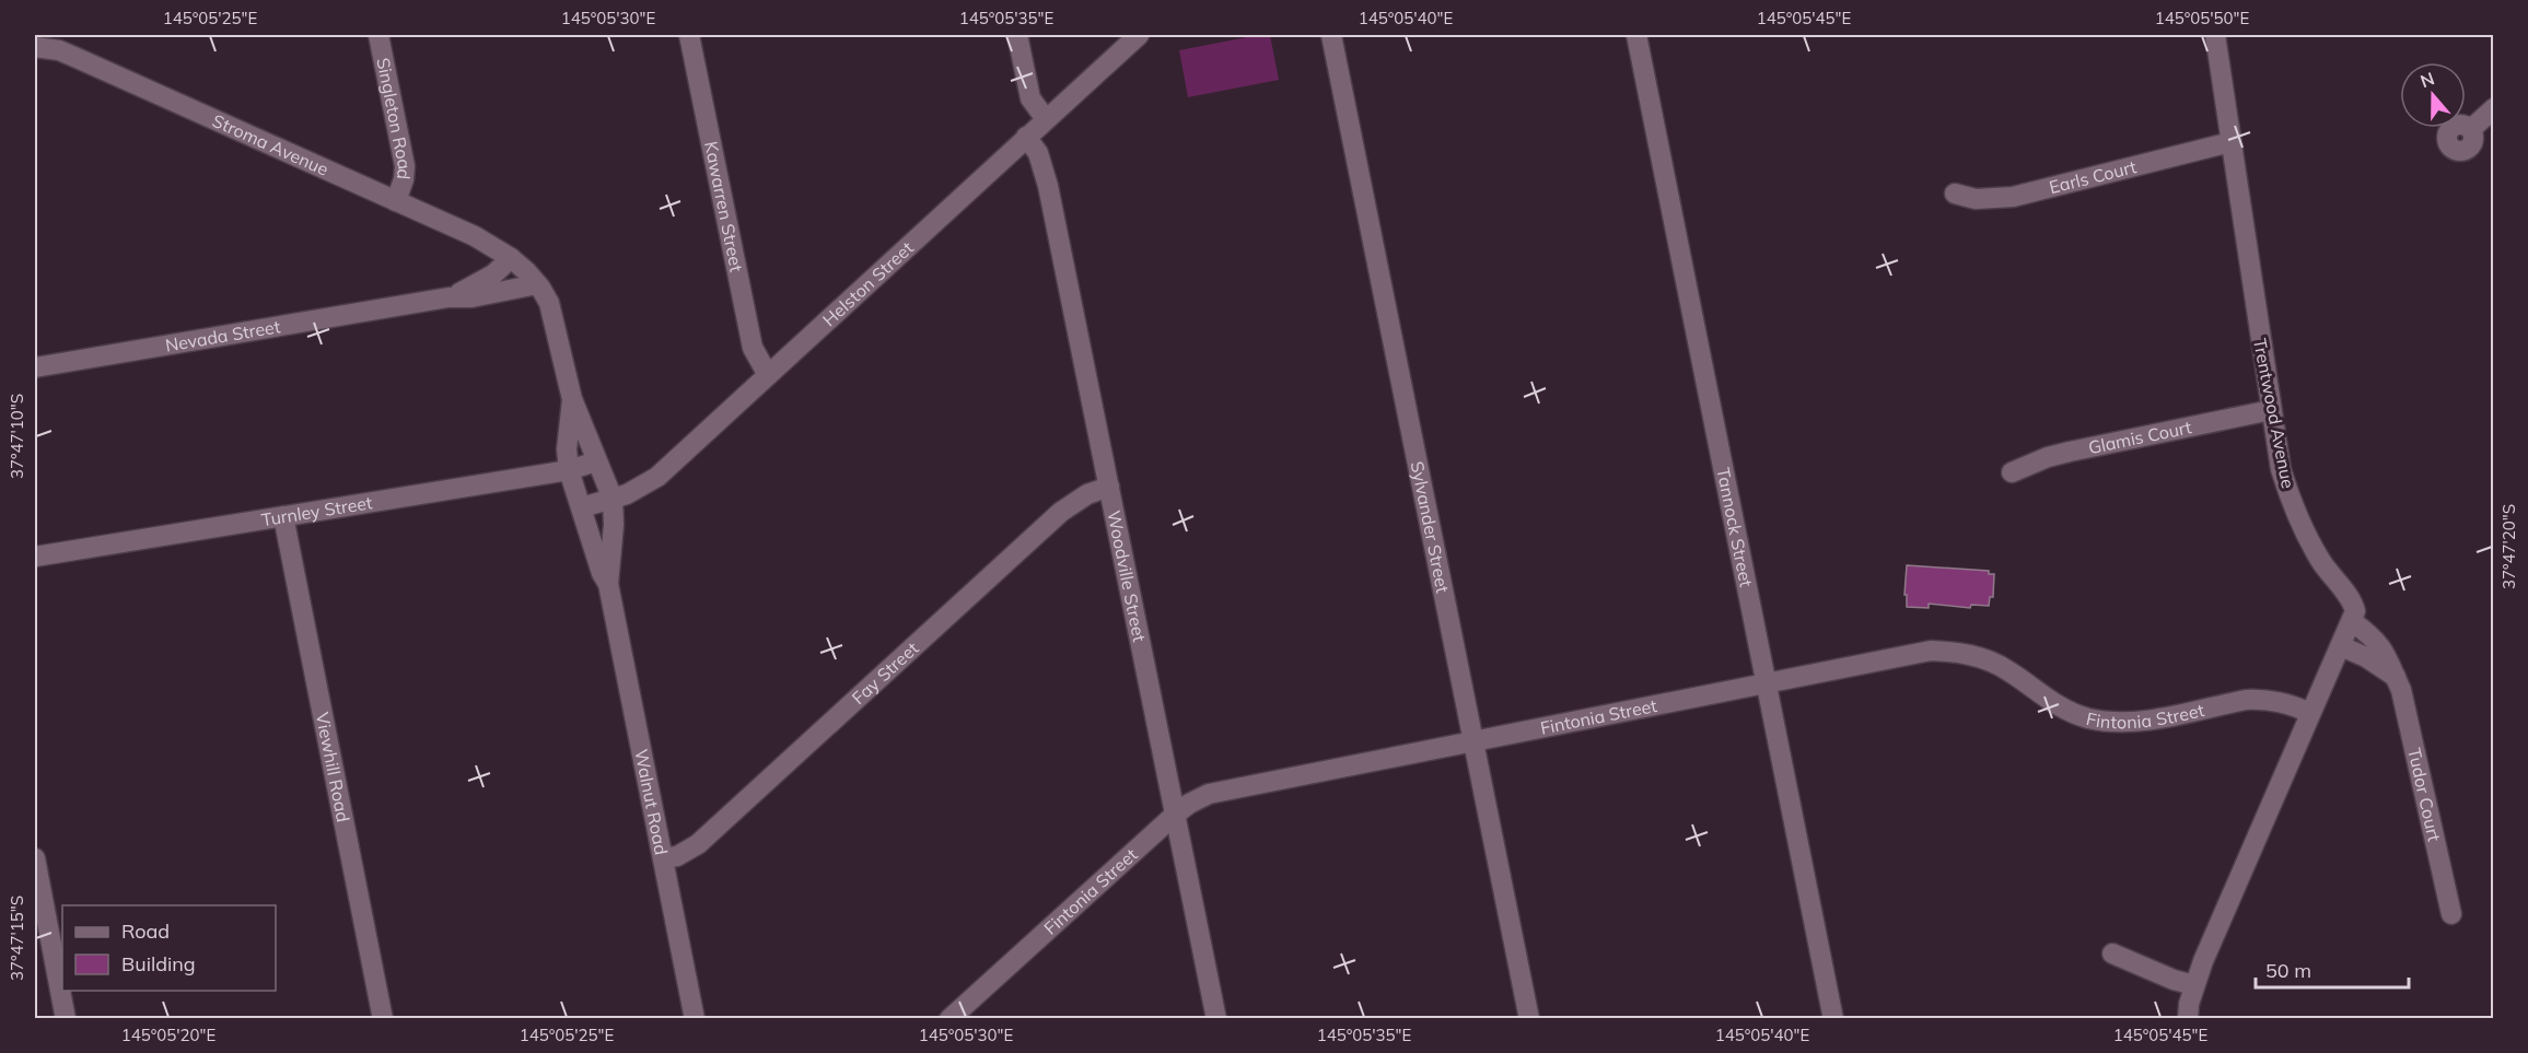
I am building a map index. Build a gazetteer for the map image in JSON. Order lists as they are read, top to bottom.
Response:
{
  "streets": {
    "street": [
      "Singleton Road",
      "Stroma Avenue",
      "Earls Court",
      "Kawarren Street",
      "Helston Street",
      "Nevada Street",
      "Trentwood Avenue",
      "Glamis Court",
      "Turnley Street",
      "Sylvander Street",
      "Tannock Street",
      "Woodville Street",
      "Fay Street",
      "Fintonia Street",
      "Viewhill Road",
      "Tudor Court",
      "Walnut Road"
    ]
  },
  "crossings": [
    ["Singleton Road", "Stroma Avenue"],
    ["Stroma Avenue", "Nevada Street"],
    ["Stroma Avenue", "Walnut Road"],
    ["Earls Court", "Trentwood Avenue"],
    ["Kawarren Street", "Helston Street"],
    ["Helston Street", "Woodville Street"],
    ["Helston Street", "Walnut Road"],
    ["Nevada Street", "Walnut Road"],
    ["Trentwood Avenue", "Glamis Court"],
    ["Trentwood Avenue", "Tudor Court"],
    ["Turnley Street", "Viewhill Road"],
    ["Turnley Street", "Walnut Road"],
    ["Sylvander Street", "Fintonia Street"],
    ["Tannock Street", "Fintonia Street"],
    ["Woodville Street", "Fay Street"],
    ["Woodville Street", "Fintonia Street"],
    ["Fay Street", "Walnut Road"]
  ],
  "legend": ["Road", "Building"],
  "scale_bar": "50 m",
  "north": "top",
  "coordinates": [
    "145°05'25\"E",
    "145°05'30\"E",
    "145°05'35\"E",
    "145°05'40\"E",
    "145°05'45\"E",
    "145°05'50\"E",
    "37°47'10\"S",
    "37°47'20\"S",
    "37°47'15\"S",
    "145°05'20\"E"
  ]
}
